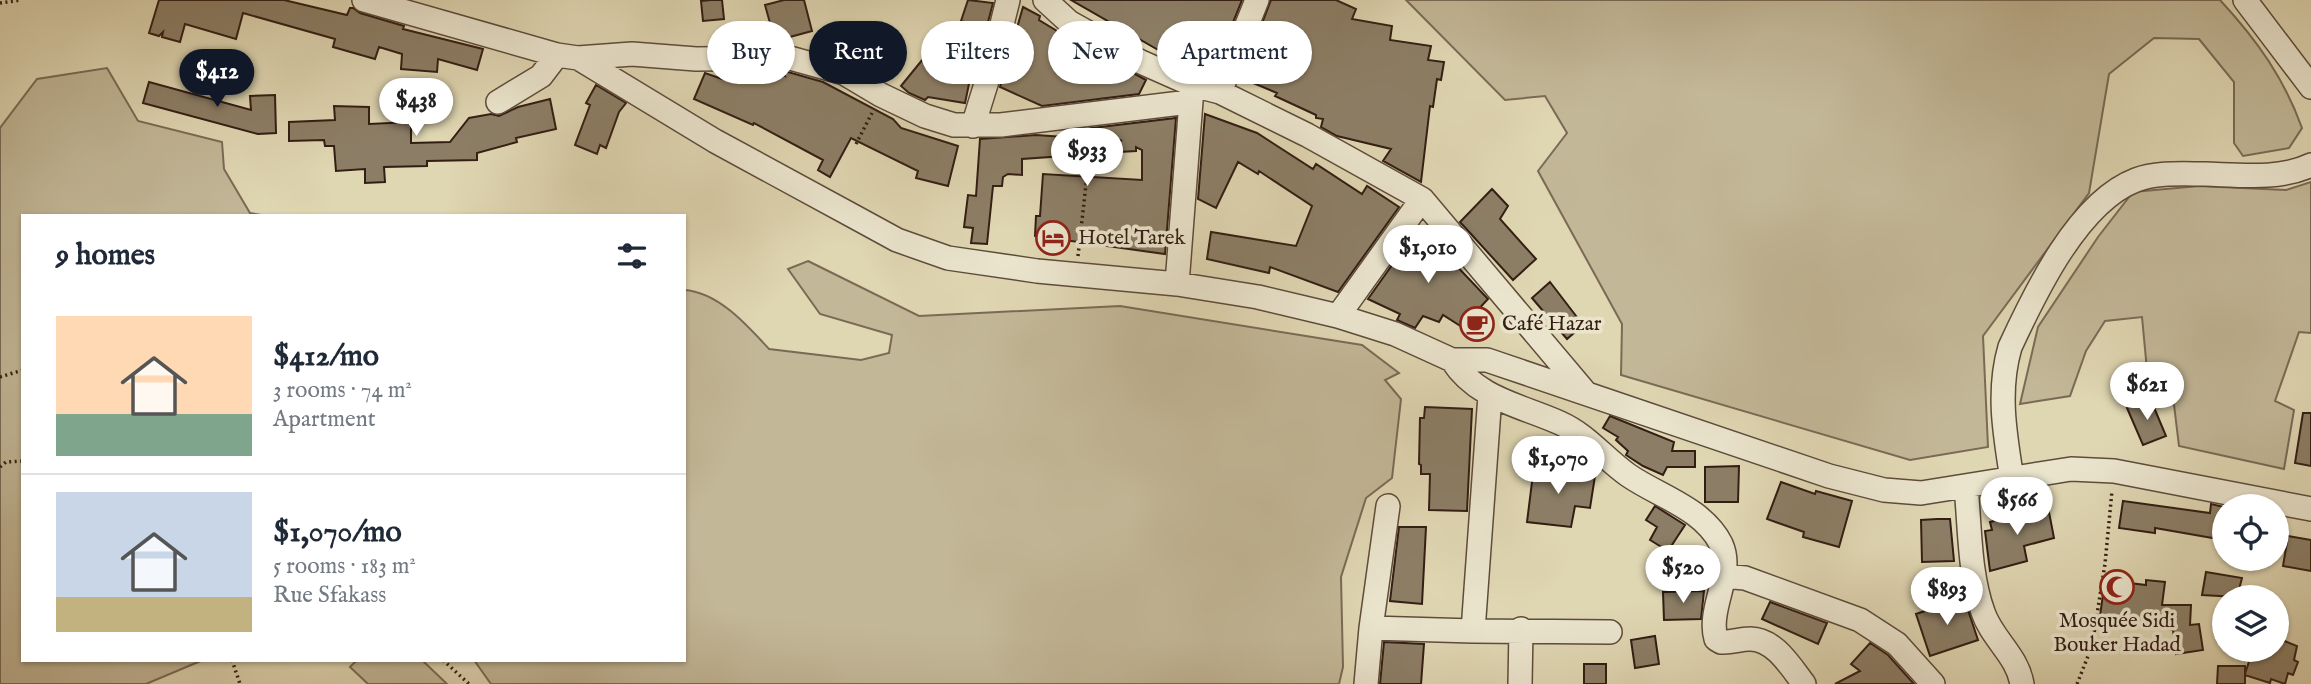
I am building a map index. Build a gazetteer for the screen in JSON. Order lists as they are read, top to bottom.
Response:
{
  "places": {
    "hotel": ["Hotel Tarek"],
    "cafe": ["Café Hazar"],
    "mosque": ["Mosquée Sidi Bouker Hadad"]
  },
  "page": {
    "chip": [
      "Buy",
      "Rent",
      "Filters",
      "New",
      "Apartment"
    ],
    "price": [
      "$412",
      "$438",
      "$933",
      "$1,010",
      "$621",
      "$1,070",
      "$566",
      "$520",
      "$893"
    ],
    "heading": "9 homes",
    "list": [
      {
        "name": "$412/mo",
        "note": "3 rooms · 74 m² · Apartment"
      },
      {
        "name": "$1,070/mo",
        "note": "5 rooms · 183 m² · Rue Sfakass"
      }
    ]
  }
}
